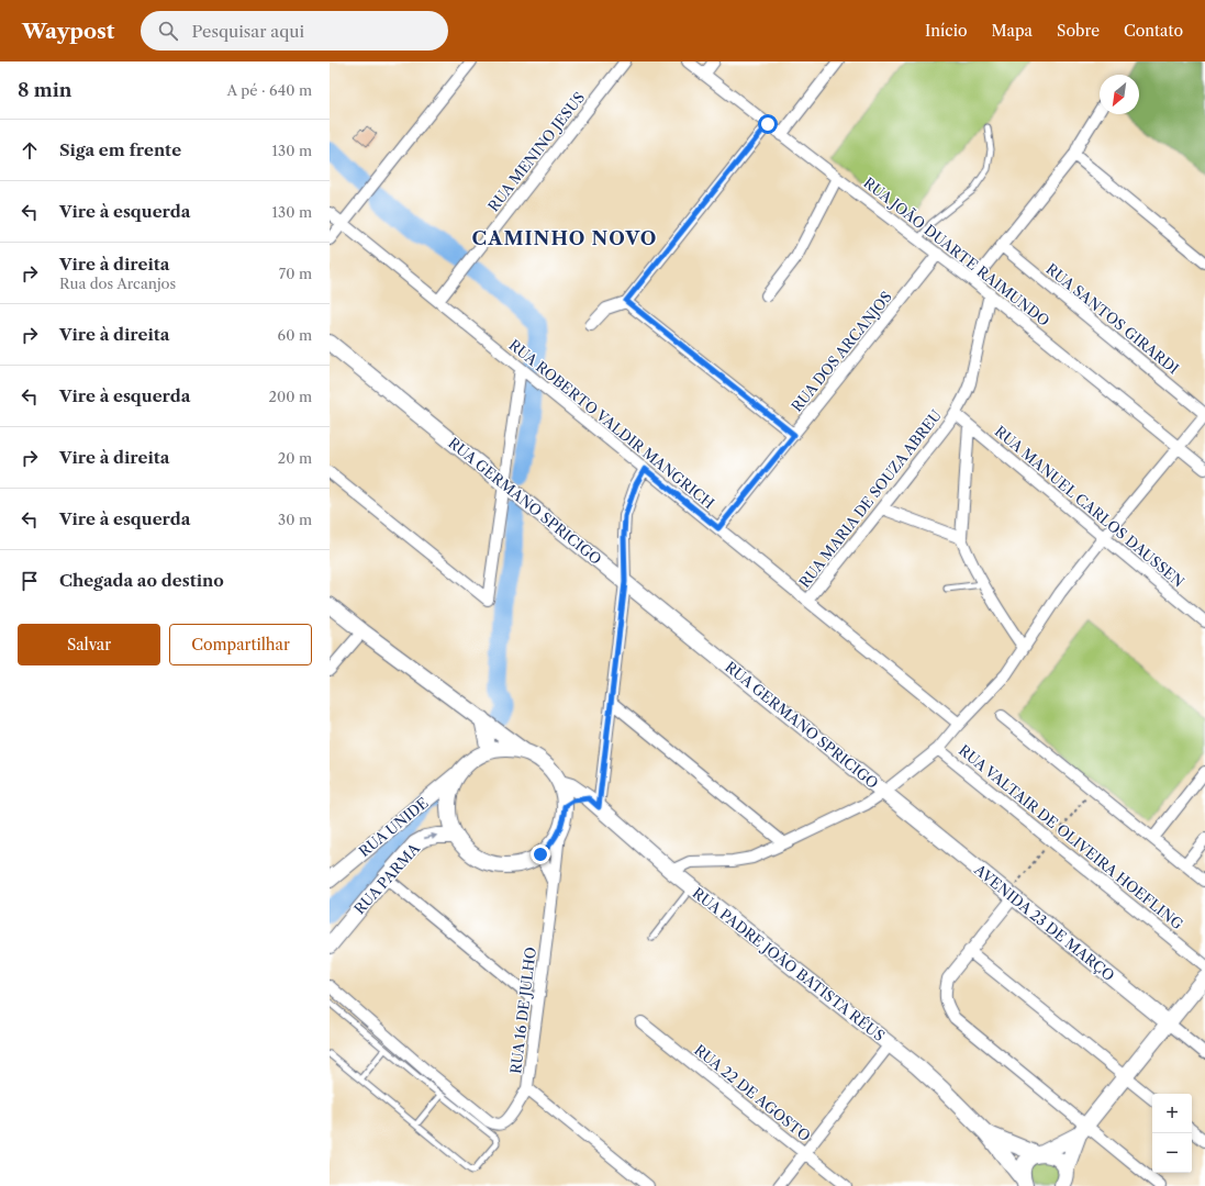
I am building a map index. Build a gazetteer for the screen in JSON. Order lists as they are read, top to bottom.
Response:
{
  "streets": {
    "main road": [
      "RUA GERMANO SPRICIGO",
      "RUA UNIDE",
      "RUA PARMA",
      "AVENIDA 23 DE MARÇO",
      "RUA PADRE JOÃO BATISTA RÉUS"
    ],
    "street": [
      "RUA MENINO JESUS",
      "RUA JOÃO DUARTE RAIMUNDO",
      "RUA SANTOS GIRARDI",
      "RUA DOS ARCANJOS",
      "RUA ROBERTO VALDIR MANGRICH",
      "RUA MARIA DE SOUZA ABREU",
      "RUA MANUEL CARLOS DAUSSEN",
      "RUA VALTAIR DE OLIVEIRA HOEFLING",
      "RUA 16 DE JULHO",
      "RUA 22 DE AGOSTO"
    ]
  },
  "crossings": [
    ["RUA MENINO JESUS", "RUA ROBERTO VALDIR MANGRICH"],
    ["RUA JOÃO DUARTE RAIMUNDO", "RUA DOS ARCANJOS"],
    ["RUA JOÃO DUARTE RAIMUNDO", "RUA MARIA DE SOUZA ABREU"],
    ["RUA DOS ARCANJOS", "RUA ROBERTO VALDIR MANGRICH"],
    ["RUA ROBERTO VALDIR MANGRICH", "RUA MARIA DE SOUZA ABREU"],
    ["RUA MARIA DE SOUZA ABREU", "RUA MANUEL CARLOS DAUSSEN"],
    ["RUA GERMANO SPRICIGO", "AVENIDA 23 DE MARÇO"],
    ["RUA UNIDE", "RUA PARMA"],
    ["RUA UNIDE", "RUA PADRE JOÃO BATISTA RÉUS"],
    ["RUA UNIDE", "RUA 16 DE JULHO"],
    ["RUA PARMA", "RUA PADRE JOÃO BATISTA RÉUS"],
    ["RUA PARMA", "RUA 16 DE JULHO"],
    ["RUA PADRE JOÃO BATISTA RÉUS", "RUA 16 DE JULHO"]
  ],
  "one_way": ["RUA PARMA"],
  "districts": ["CAMINHO NOVO"],
  "north": "bottom left",
  "page": {
    "header": "Waypost",
    "search": "Pesquisar aqui",
    "nav": [
      "Início",
      "Mapa",
      "Sobre",
      "Contato"
    ],
    "heading": ["8 min", "A pé · 640 m"],
    "list": [
      ["Siga em frente", "130 m"],
      ["Vire à esquerda", "130 m"],
      ["Vire à direita", "Rua dos Arcanjos", "70 m"],
      ["Vire à direita", "60 m"],
      ["Vire à esquerda", "200 m"],
      ["Vire à direita", "20 m"],
      ["Vire à esquerda", "30 m"],
      "Chegada ao destino"
    ],
    "buttons": ["Salvar", "Compartilhar"],
    "map_buttons": ["+", "−"]
  }
}
